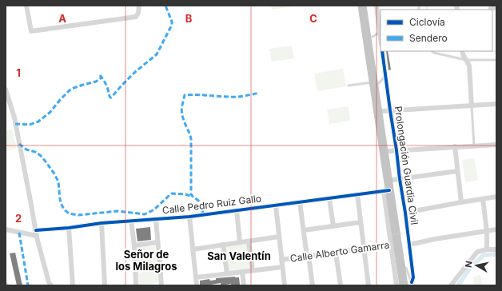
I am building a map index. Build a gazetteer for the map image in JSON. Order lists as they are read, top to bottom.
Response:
{
  "streets": {
    "street": ["Prolongación Guardia Civil", "Calle Pedro Ruiz Gallo", "Calle Alberto Gamarra"]
  },
  "districts": ["Señor de los Milagros", "San Valentín"],
  "legend": ["Ciclovía", "Sendero"],
  "north": "left",
  "grid": {
    "columns": ["A", "B", "C"],
    "rows": ["1", "2"]
  }
}
